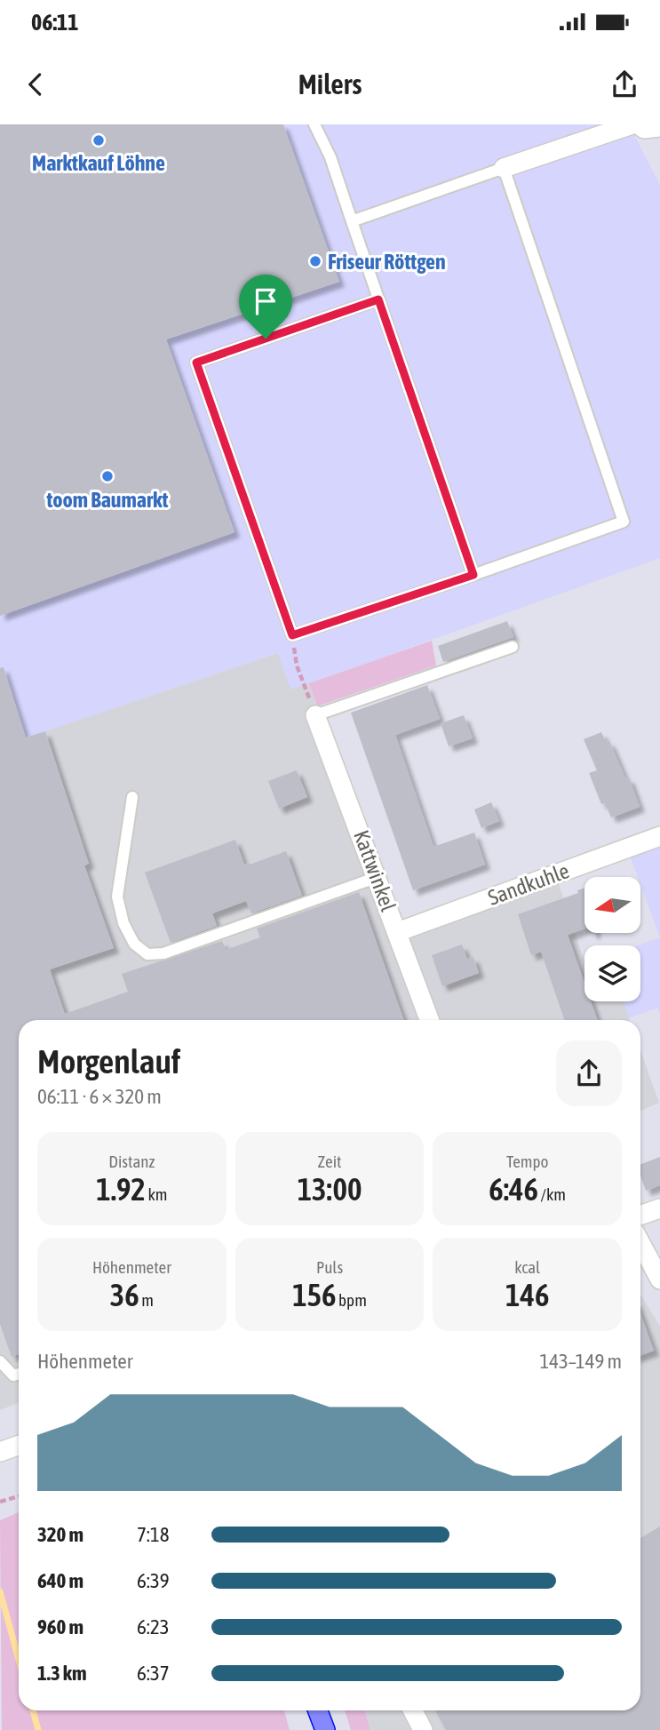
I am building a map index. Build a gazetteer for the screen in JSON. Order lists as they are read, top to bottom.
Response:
{
  "streets": {
    "street": ["Kattwinkel", "Sandkuhle"]
  },
  "crossings": [
    ["Kattwinkel", "Sandkuhle"]
  ],
  "places": ["Marktkauf Löhne", "Friseur Röttgen", "toom Baumarkt"],
  "north": "left",
  "page": {
    "status": "06:11",
    "header": "Milers",
    "heading": ["Morgenlauf", "06:11 · 6 × 320 m"],
    "stats": [
      ["Distanz", "1.92 km"],
      ["Zeit", "13:00"],
      ["Tempo", "6:46 /km"],
      ["Höhenmeter", "36 m"],
      ["Puls", "156 bpm"],
      ["kcal", "146"]
    ],
    "chart": ["Höhenmeter", "143–149 m"],
    "list": [
      {
        "name": "320 m",
        "note": "7:18"
      },
      {
        "name": "640 m",
        "note": "6:39"
      },
      {
        "name": "960 m",
        "note": "6:23"
      },
      {
        "name": "1.3 km",
        "note": "6:37"
      }
    ]
  }
}
